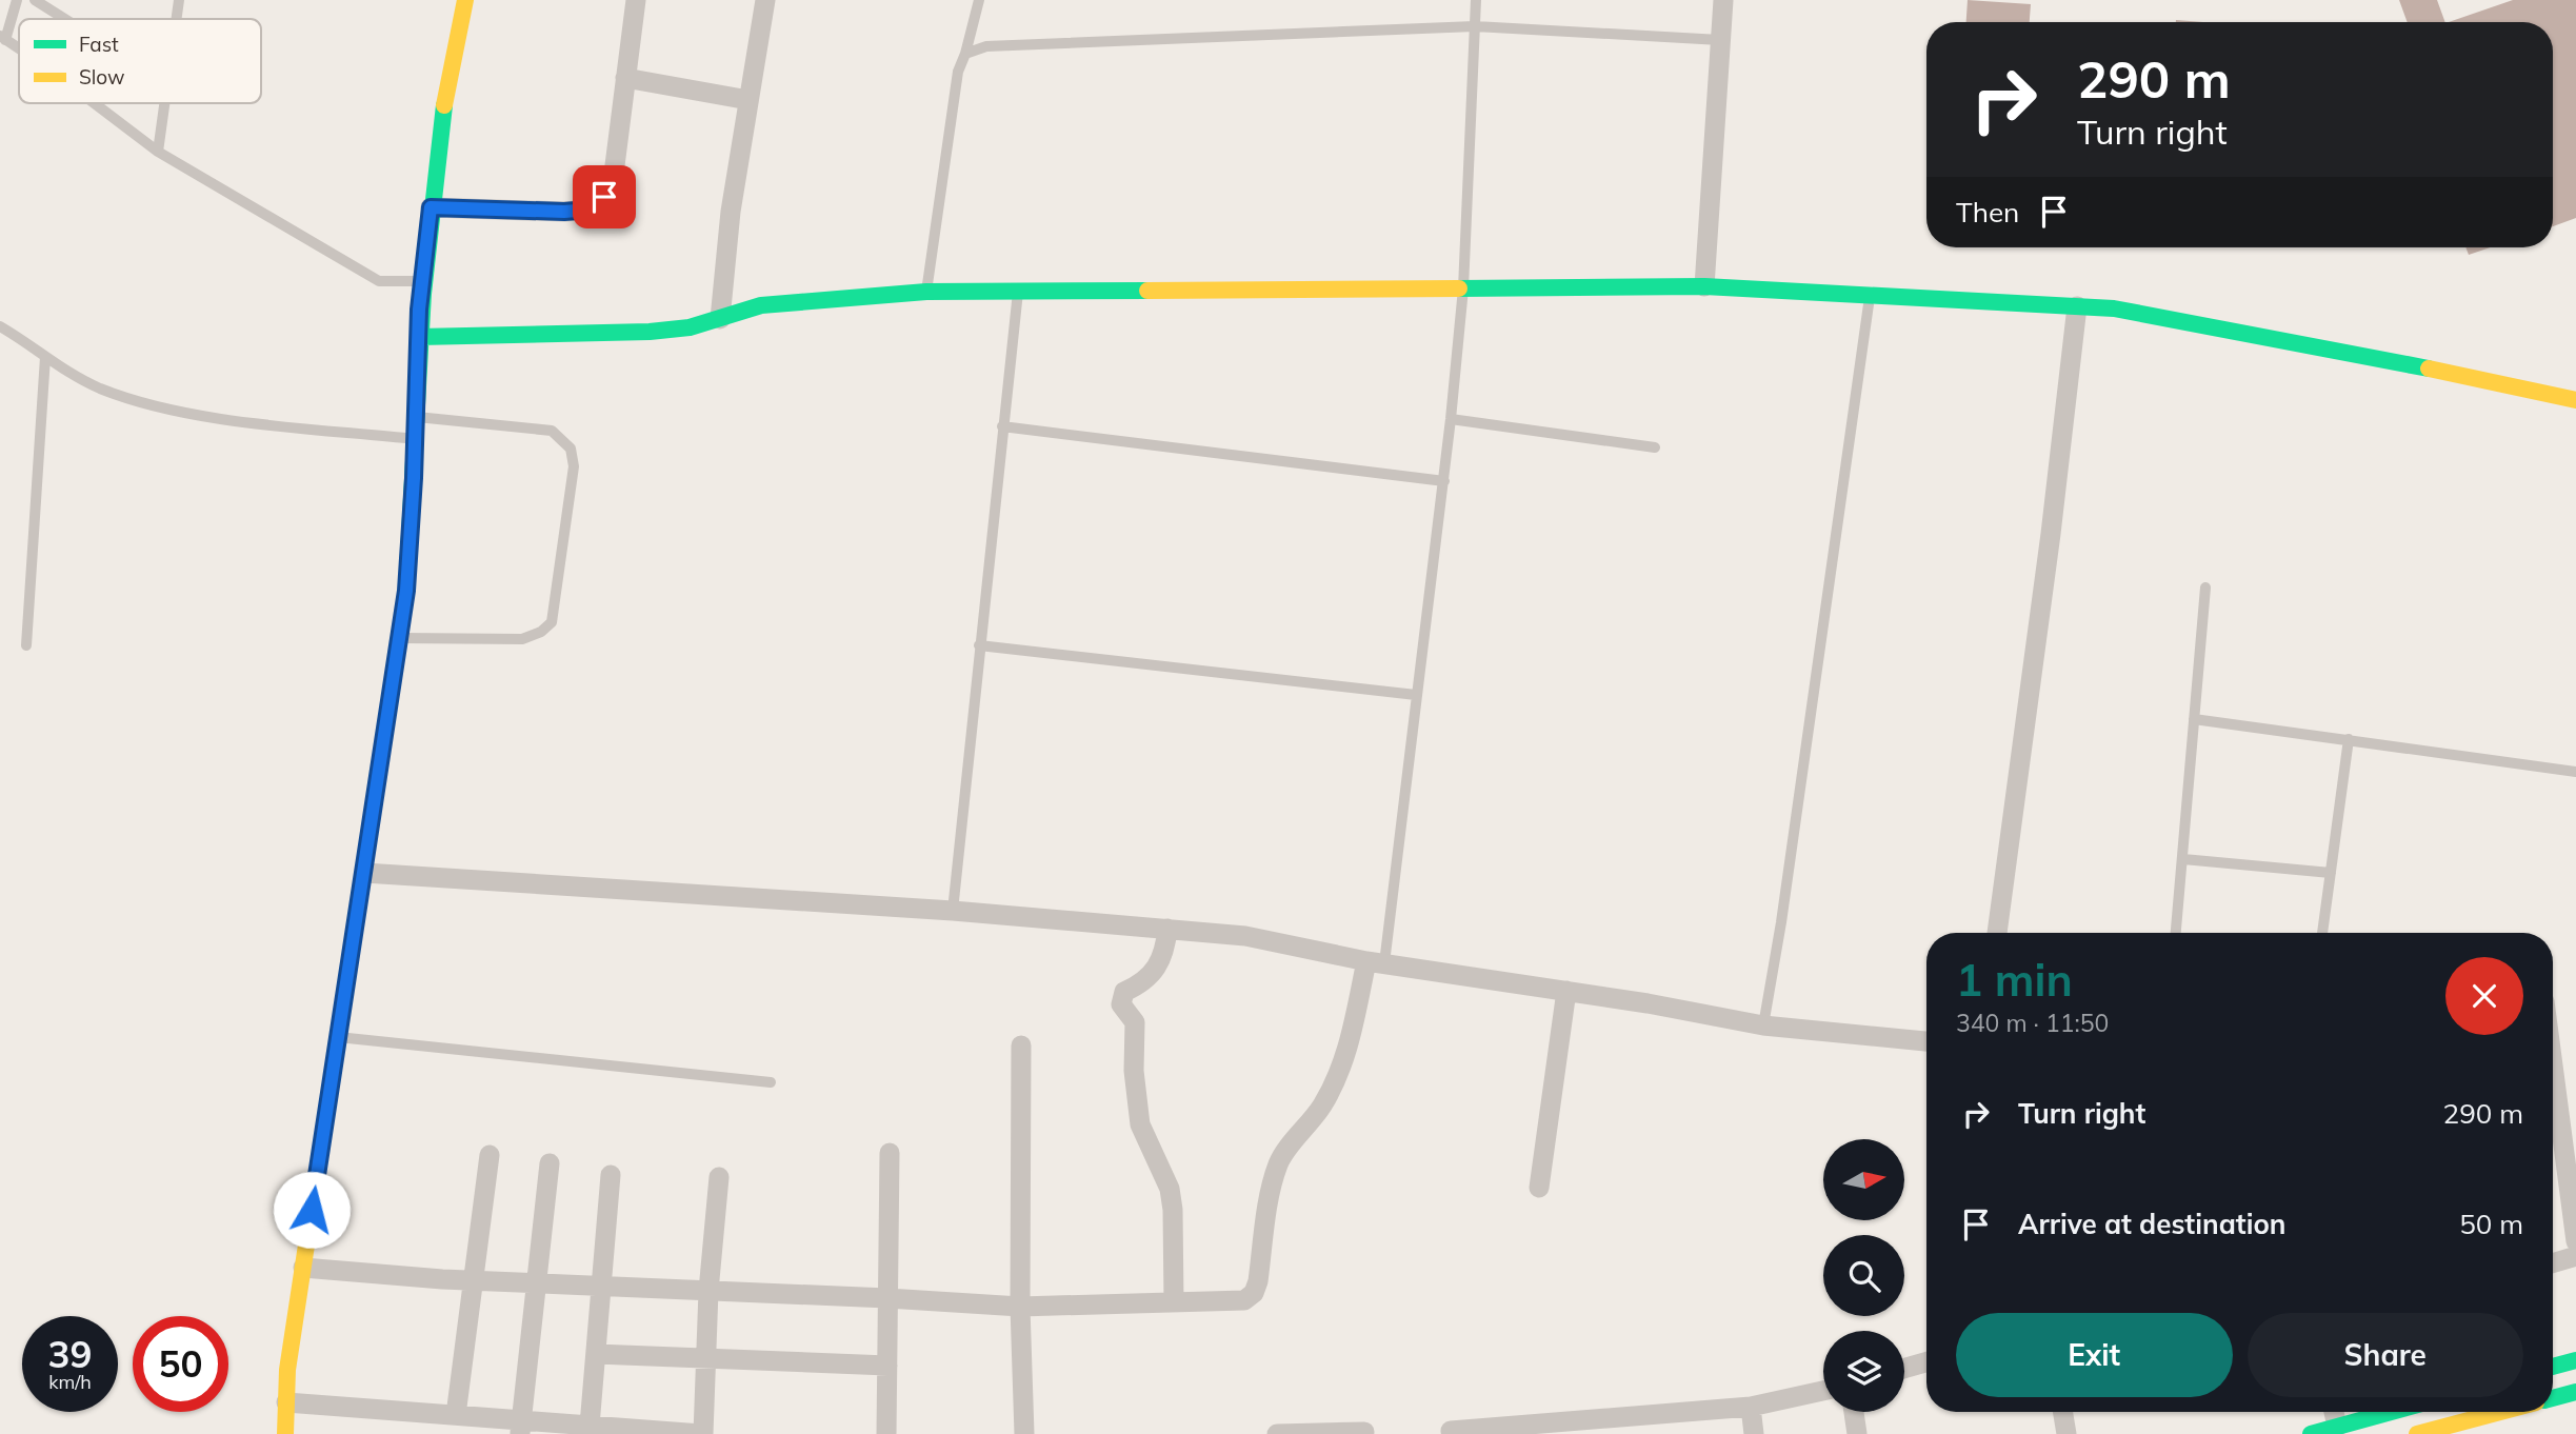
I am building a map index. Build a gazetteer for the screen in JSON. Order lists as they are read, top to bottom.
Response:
{
  "legend": ["Fast", "Slow"],
  "north": "right",
  "page": {
    "turn": ["290 m", "Turn right"],
    "then": "Then",
    "heading": ["1 min", "340 m · 11:50"],
    "list": [
      {
        "name": "Turn right",
        "value": "290 m"
      },
      {
        "name": "Arrive at destination",
        "value": "50 m"
      }
    ],
    "buttons": ["Exit", "Share"],
    "speed": "39 km/h",
    "limit": "50"
  }
}
